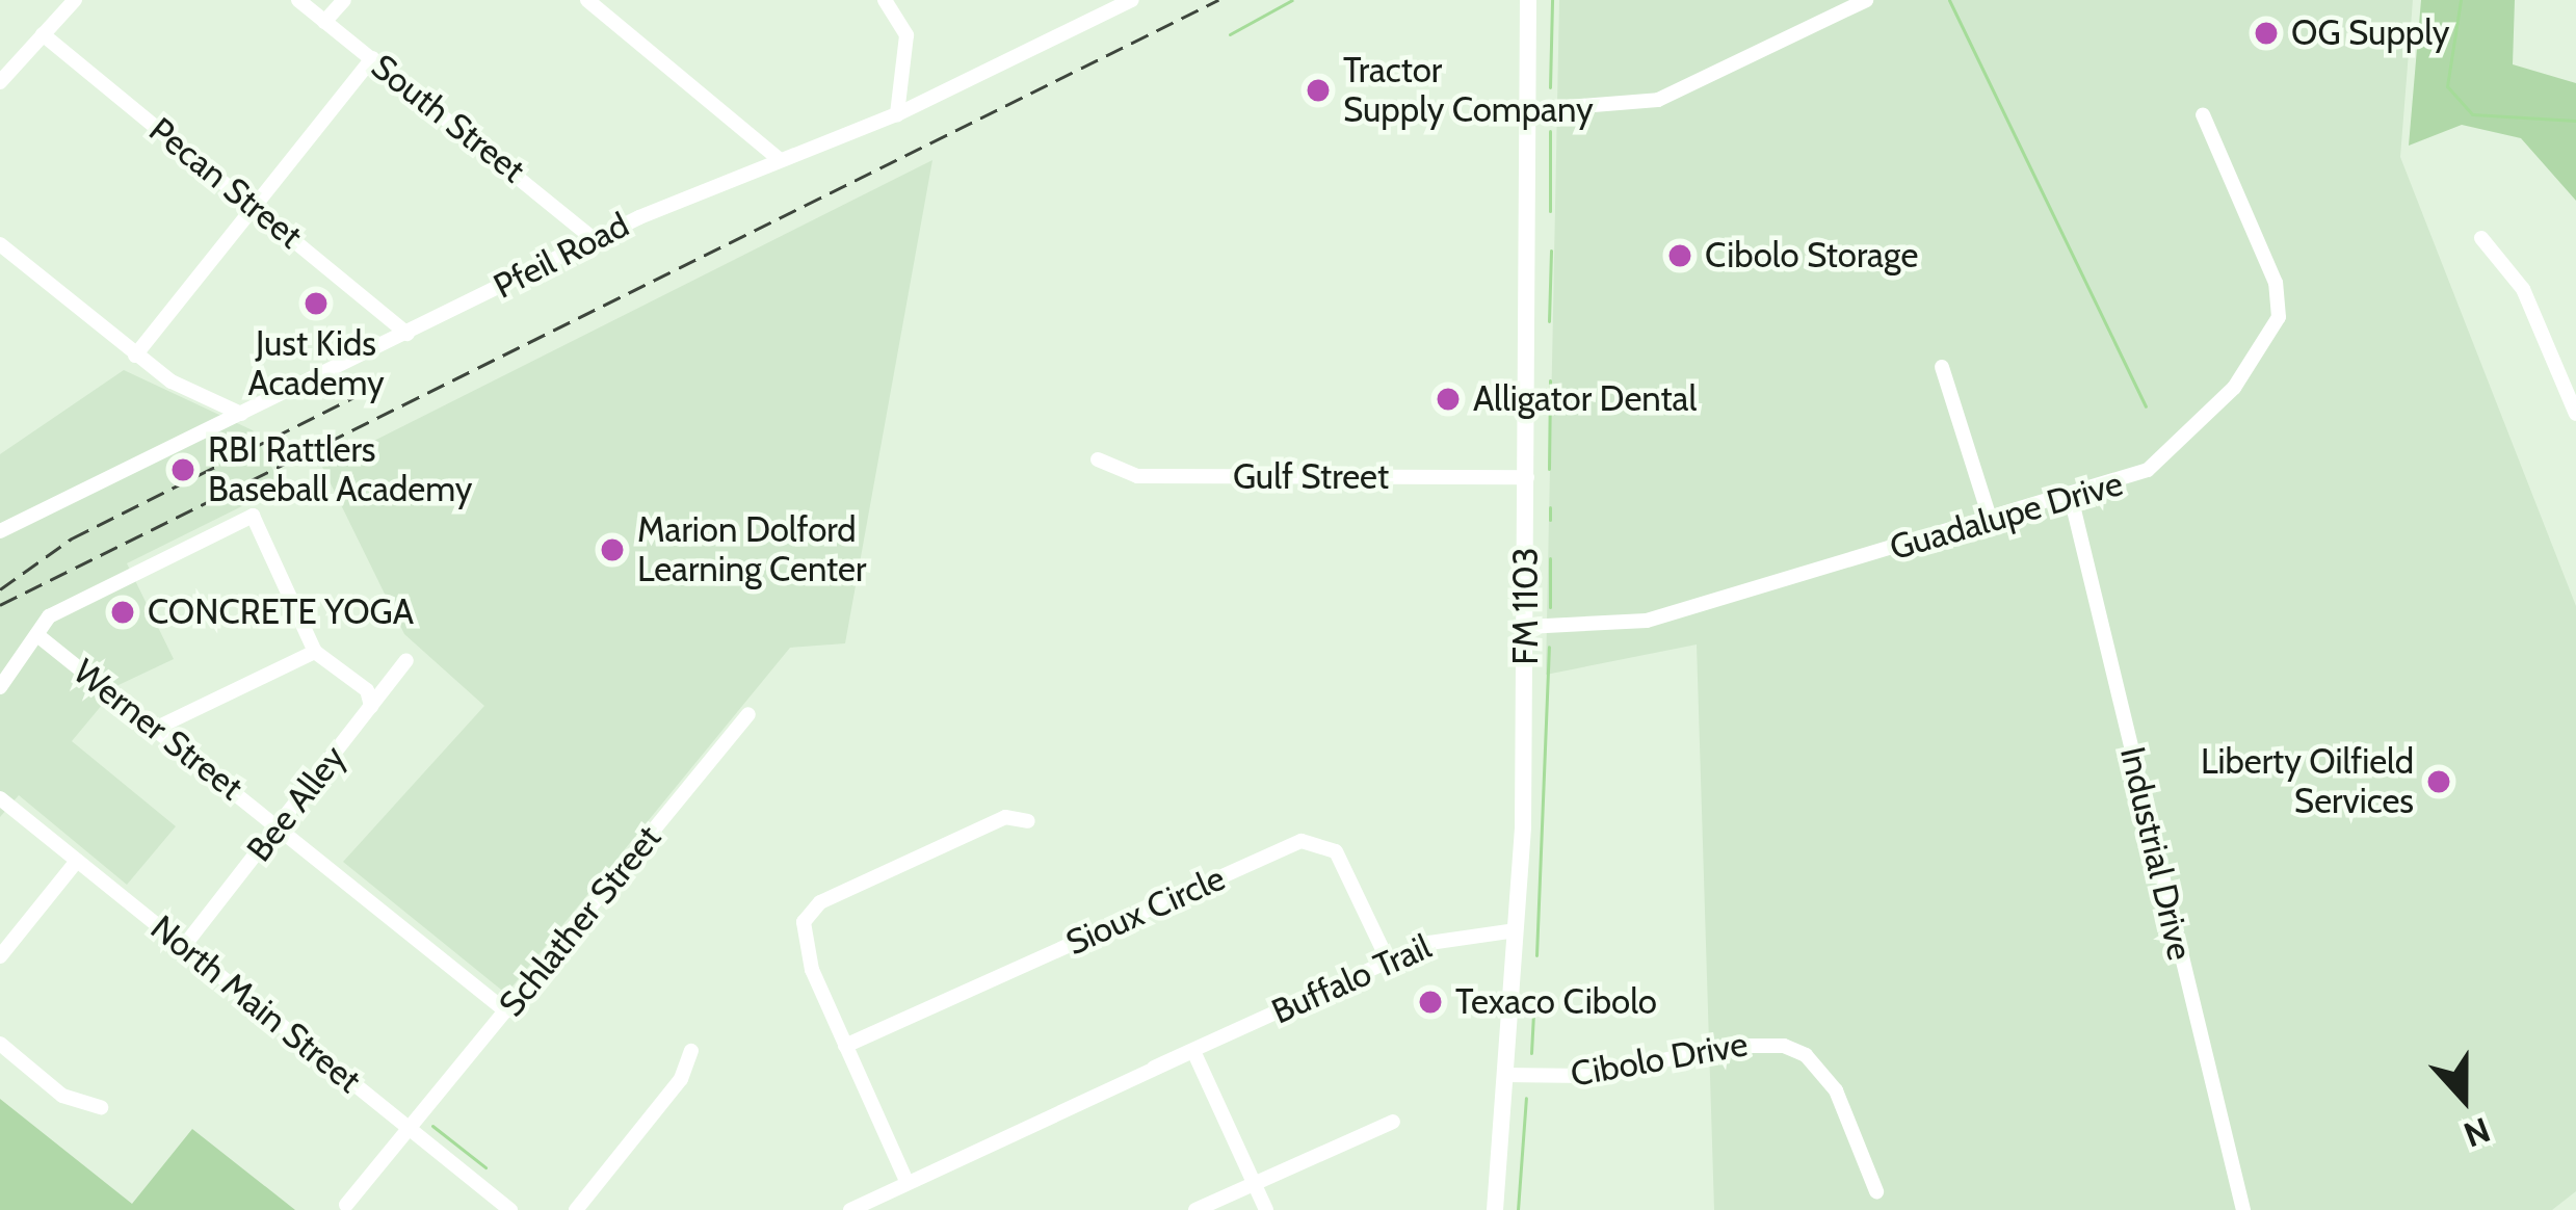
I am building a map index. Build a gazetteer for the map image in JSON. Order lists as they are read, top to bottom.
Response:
{
  "streets": {
    "main road": ["FM 1103"],
    "street": [
      "South Street",
      "Pecan Street",
      "Pfeil Road",
      "Gulf Street",
      "Guadalupe Drive",
      "Werner Street",
      "Bee Alley",
      "Industrial Drive",
      "Sioux Circle",
      "Schlather Street",
      "Buffalo Trail",
      "North Main Street",
      "Cibolo Drive"
    ]
  },
  "crossings": [
    ["South Street", "Pfeil Road"],
    ["Pecan Street", "Pfeil Road"],
    ["Gulf Street", "FM 1103"],
    ["Guadalupe Drive", "FM 1103"],
    ["Guadalupe Drive", "Industrial Drive"],
    ["FM 1103", "Buffalo Trail"],
    ["FM 1103", "Cibolo Drive"],
    ["Werner Street", "Bee Alley"],
    ["Werner Street", "Schlather Street"],
    ["Bee Alley", "North Main Street"],
    ["Sioux Circle", "Buffalo Trail"],
    ["Schlather Street", "North Main Street"]
  ],
  "places": [
    "OG Supply",
    "Tractor Supply Company",
    "Cibolo Storage",
    "Just Kids Academy",
    "Alligator Dental",
    "RBI Rattlers Baseball Academy",
    "Marion Dolford Learning Center",
    "CONCRETE YOGA",
    "Liberty Oilfield Services",
    "Texaco Cibolo"
  ],
  "north": "bottom"
}
